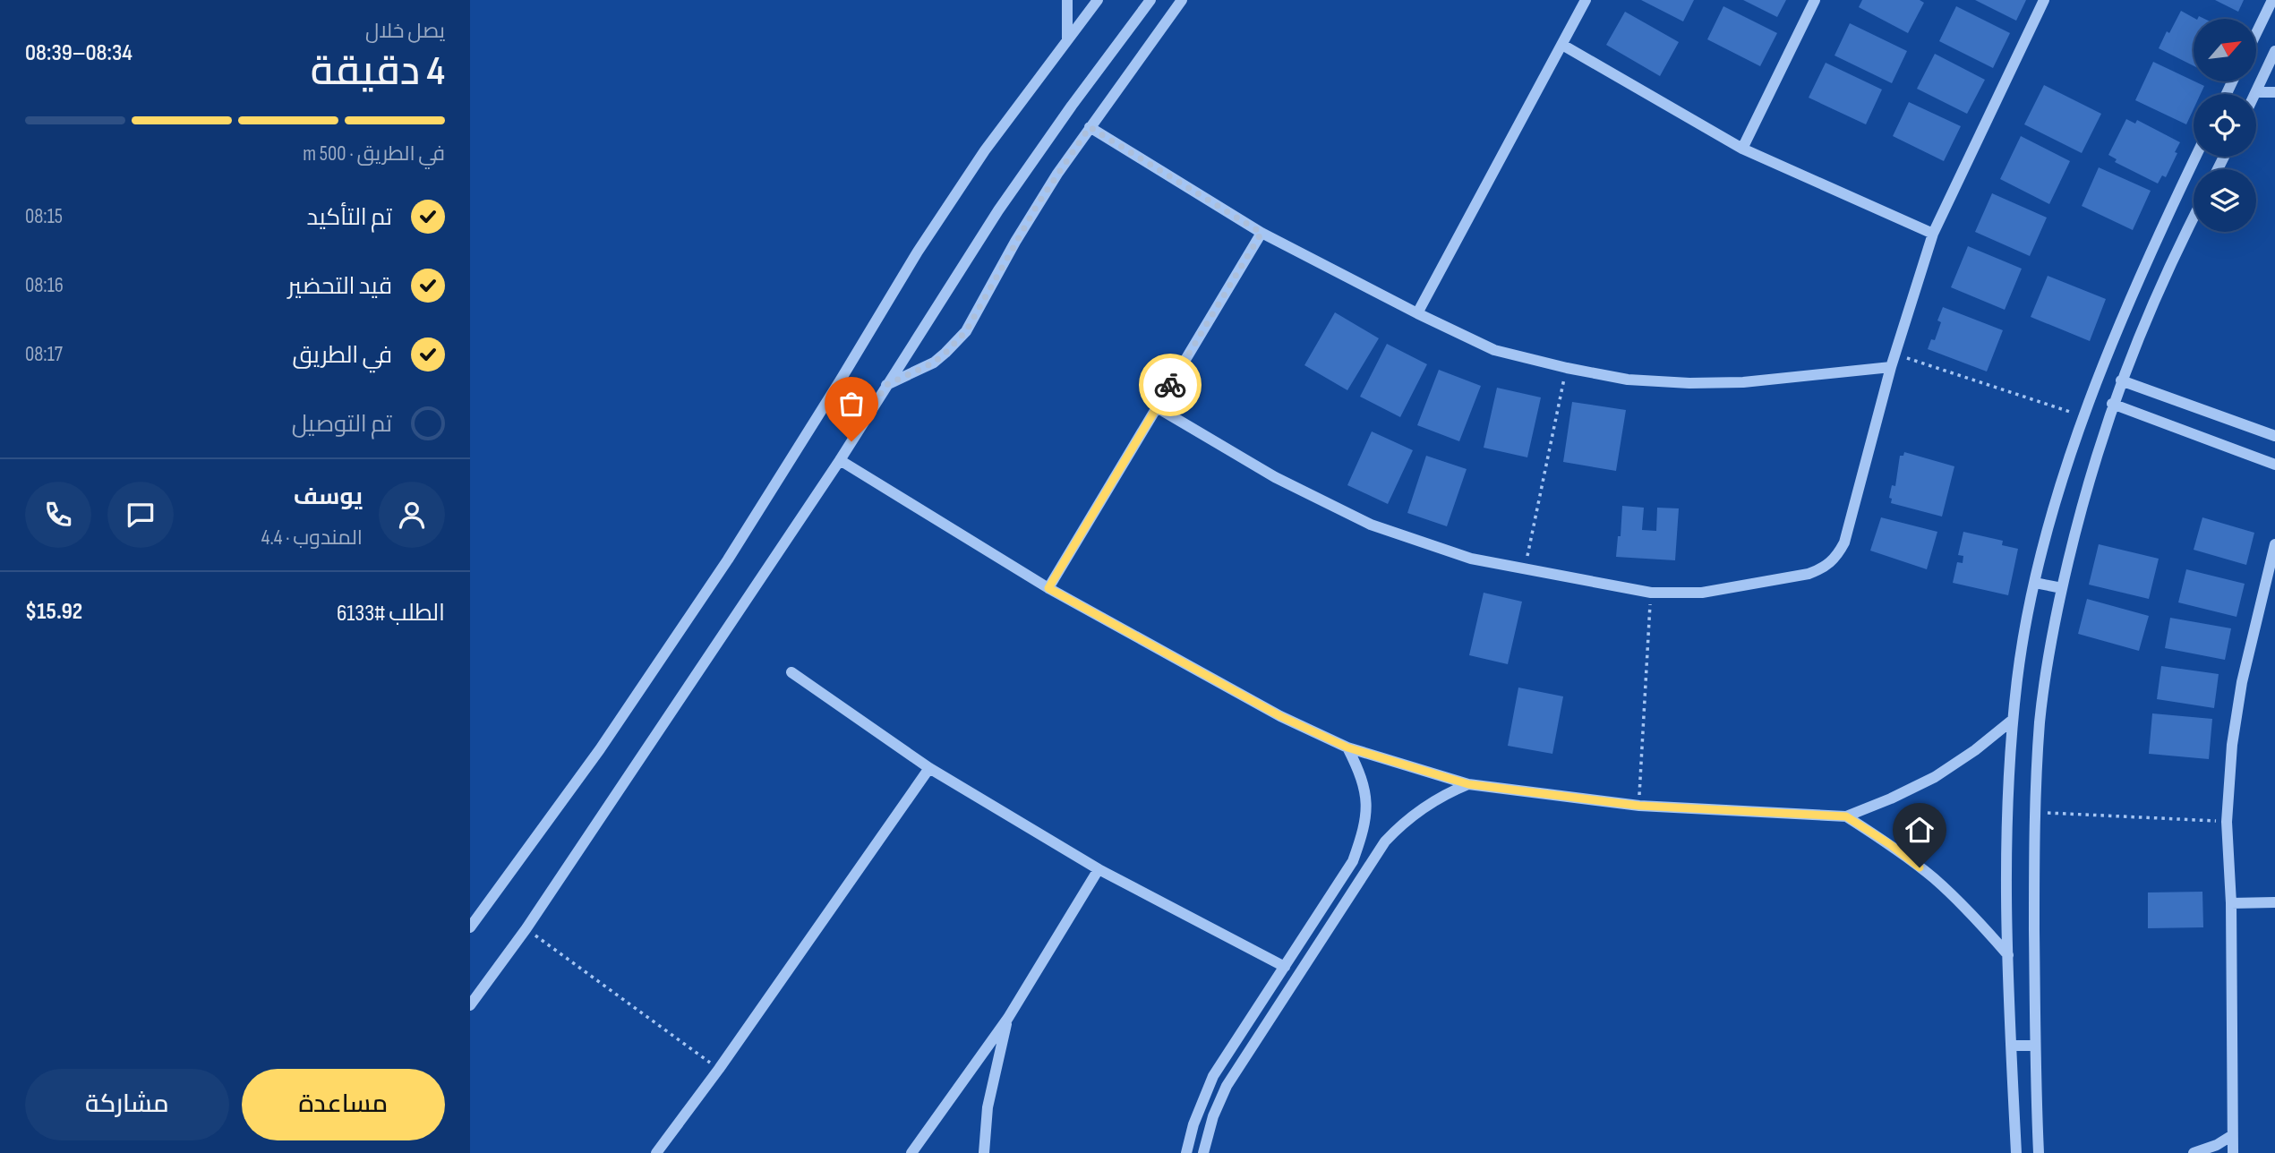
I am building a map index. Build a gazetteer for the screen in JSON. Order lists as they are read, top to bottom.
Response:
{
  "north": "top right",
  "page": {
    "heading": ["4 دقيقة", "يصل خلال", "08:34–08:39"],
    "panel": [
      "يوسف",
      "المندوب · 4.4",
      "الطلب #6133",
      "$15.92"
    ],
    "bar": "في الطريق · 500 m",
    "list": [
      ["تم التأكيد", "08:15"],
      ["قيد التحضير", "08:16"],
      ["في الطريق", "08:17"],
      "تم التوصيل"
    ],
    "buttons": ["مساعدة", "مشاركة"]
  }
}
